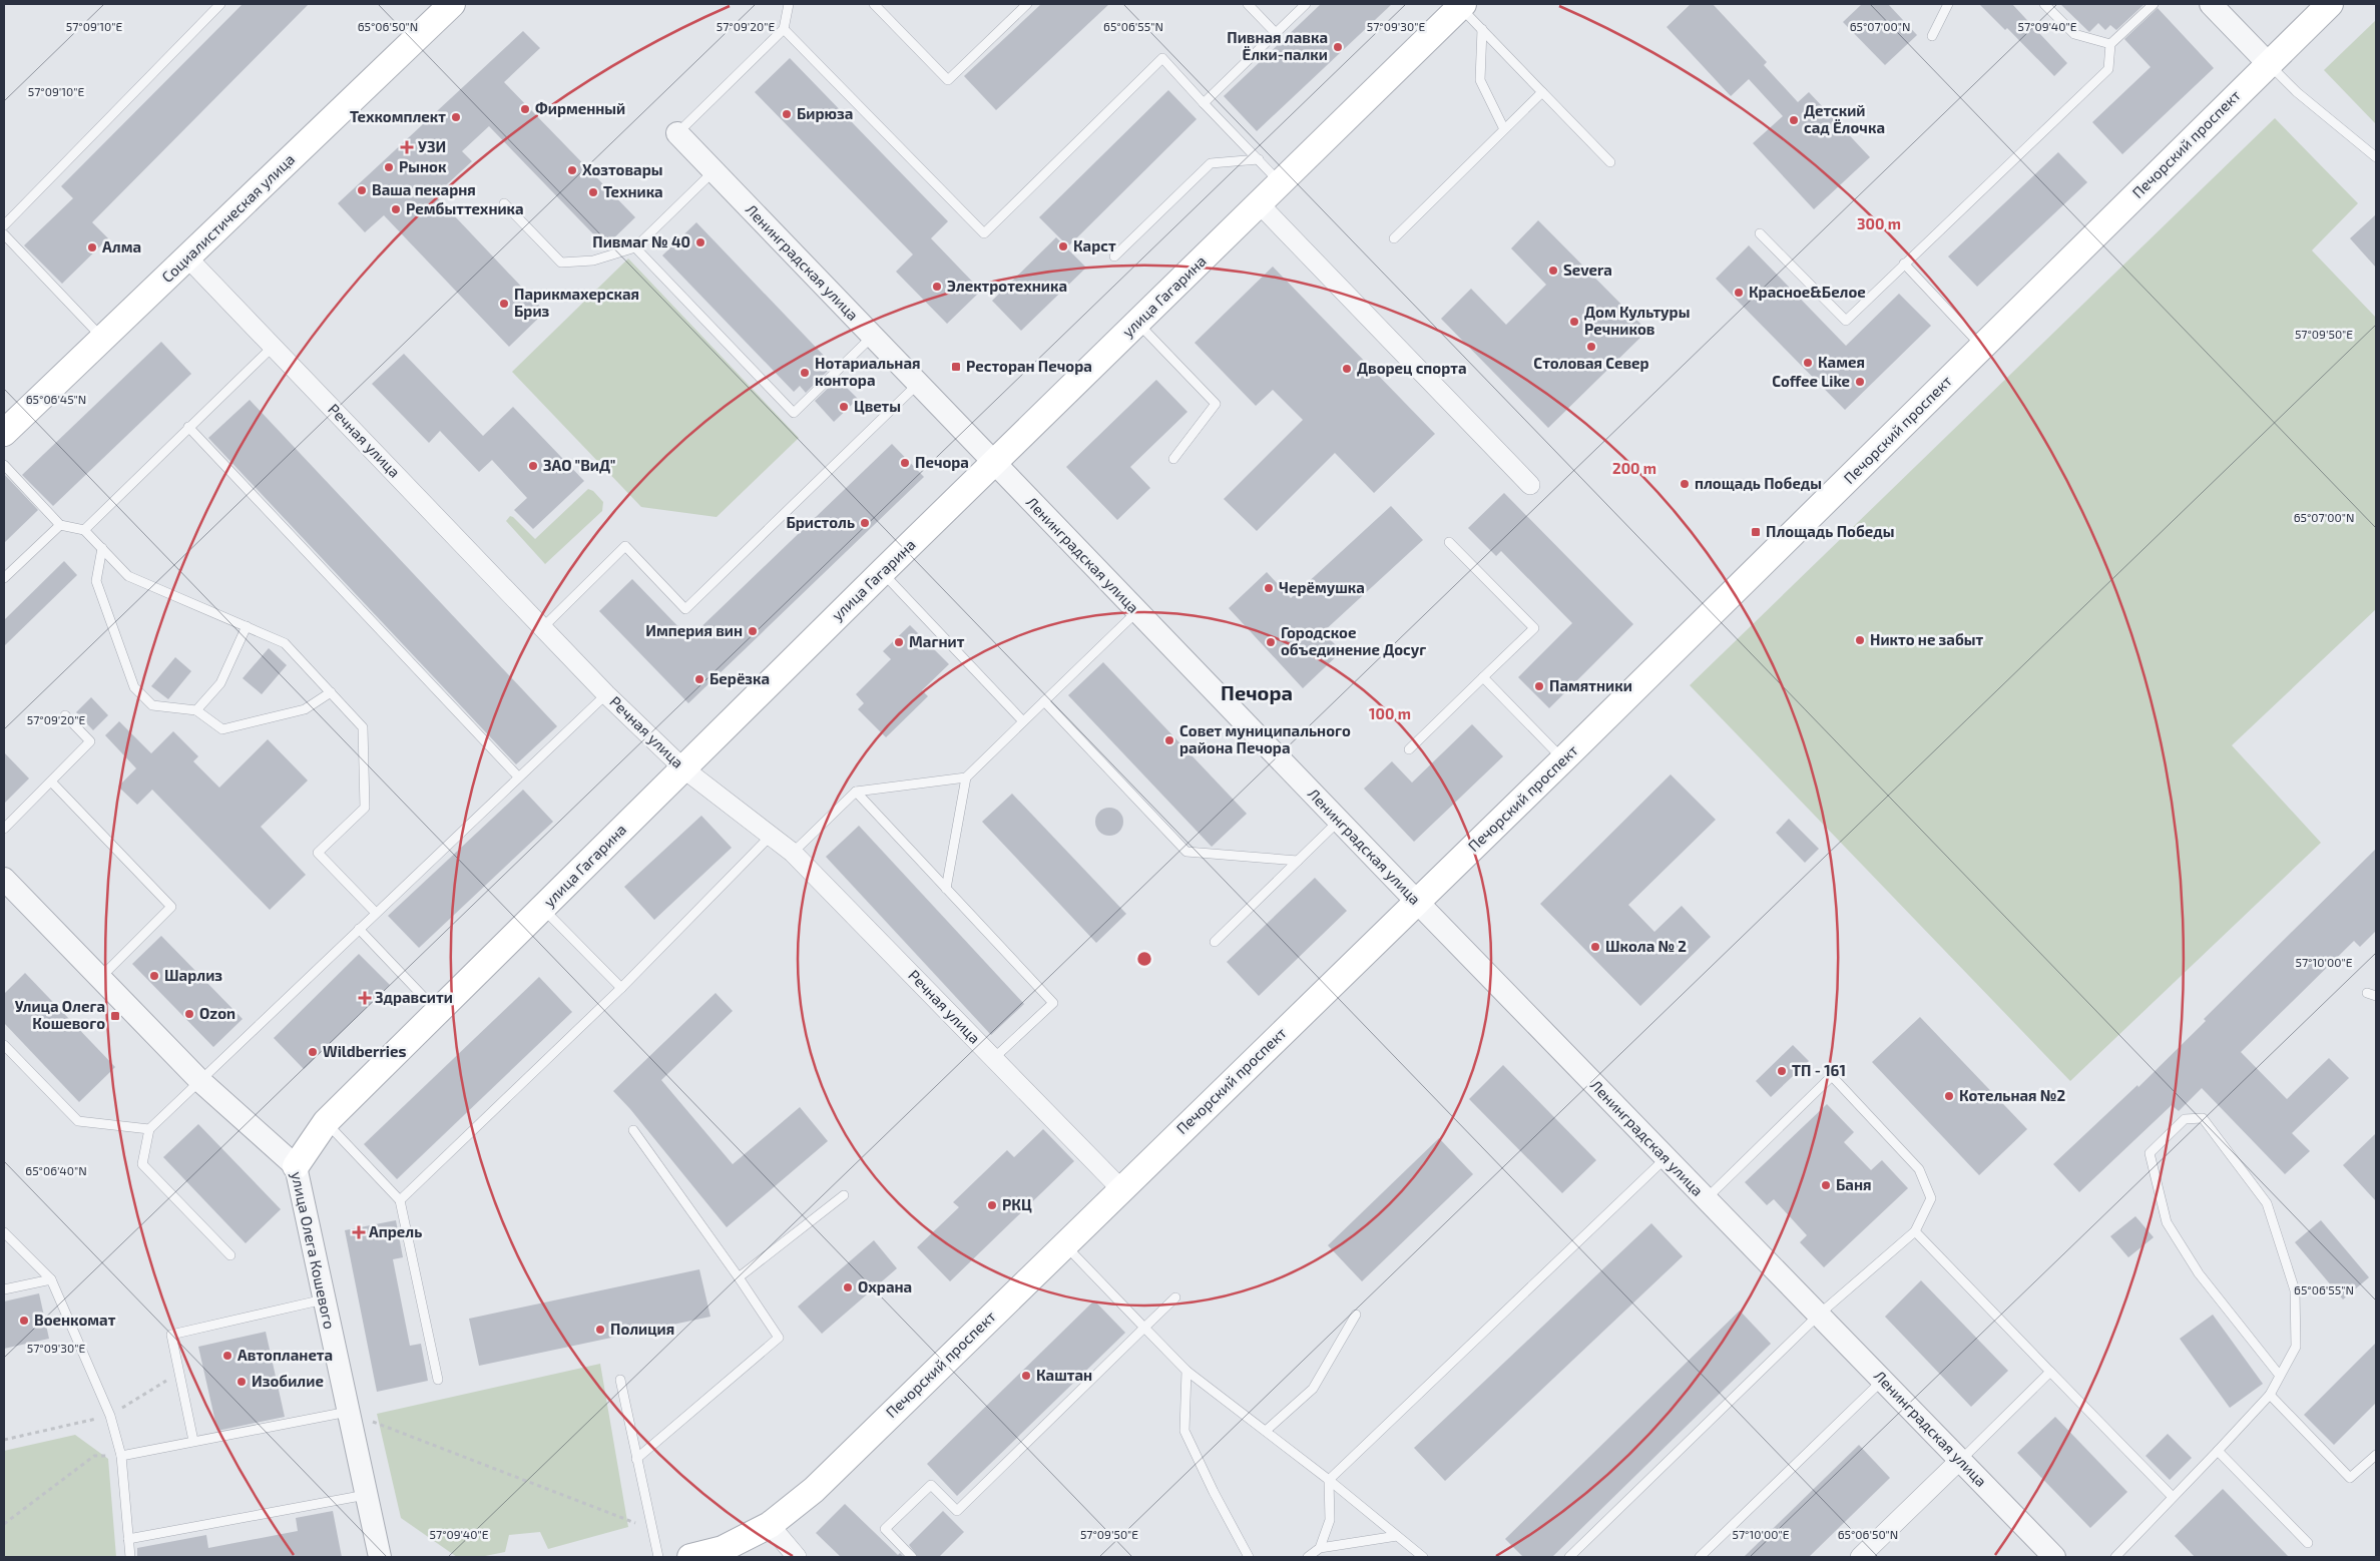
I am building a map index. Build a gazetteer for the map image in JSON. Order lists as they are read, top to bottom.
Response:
{
  "streets": {
    "main road": ["Печорский проспект", "Социалистическая улица", "улица Гагарина"],
    "street": ["Ленинградская улица", "Речная улица", "улица Олега Кошевого"]
  },
  "crossings": [
    ["Печорский проспект", "Ленинградская улица"],
    ["Печорский проспект", "Речная улица"],
    ["Социалистическая улица", "Речная улица"],
    ["Ленинградская улица", "улица Гагарина"],
    ["улица Гагарина", "Речная улица"],
    ["улица Гагарина", "улица Олега Кошевого"]
  ],
  "districts": ["Печора"],
  "places": {
    "other": [
      "Пивная лавка Ёлки-палки",
      "Фирменный",
      "Бирюза",
      "Техкомплект",
      "Детский сад Ёлочка",
      "Рынок",
      "Хозтовары",
      "Ваша пекарня",
      "Техника",
      "Рембыттехника",
      "Пивмаг № 40",
      "Карст",
      "Алма",
      "Severa",
      "Электротехника",
      "Красное&Белое",
      "Парикмахерская Бриз",
      "Дом Культуры Речников",
      "Столовая Север",
      "Камея",
      "Дворец спорта",
      "Нотариальная контора",
      "Coffee Like",
      "Цветы",
      "Печора",
      "ЗАО \"ВиД\"",
      "площадь Победы",
      "Бристоль",
      "Черёмушка",
      "Империя вин",
      "Никто не забыт",
      "Магнит",
      "Городское объединение Досуг",
      "Берёзка",
      "Памятники",
      "Совет муниципального района Печора",
      "Школа № 2",
      "Шарлиз",
      "Ozon",
      "Wildberries",
      "ТП - 161",
      "Котельная №2",
      "Баня",
      "РКЦ",
      "Охрана",
      "Военкомат",
      "Полиция",
      "Автопланета",
      "Каштан",
      "Изобилие"
    ],
    "health": ["УЗИ", "Здравсити", "Апрель"],
    "transit": ["Ресторан Печора", "Площадь Победы", "Улица Олега Кошевого"]
  },
  "coordinates": [
    "57°09'10\"E",
    "57°09'20\"E",
    "57°09'30\"E",
    "57°09'40\"E",
    "65°06'50\"N",
    "65°06'55\"N",
    "65°07'00\"N",
    "57°09'50\"E",
    "65°06'45\"N",
    "57°10'00\"E",
    "65°06'40\"N"
  ],
  "rings": ["300 m", "200 m", "100 m"]
}
